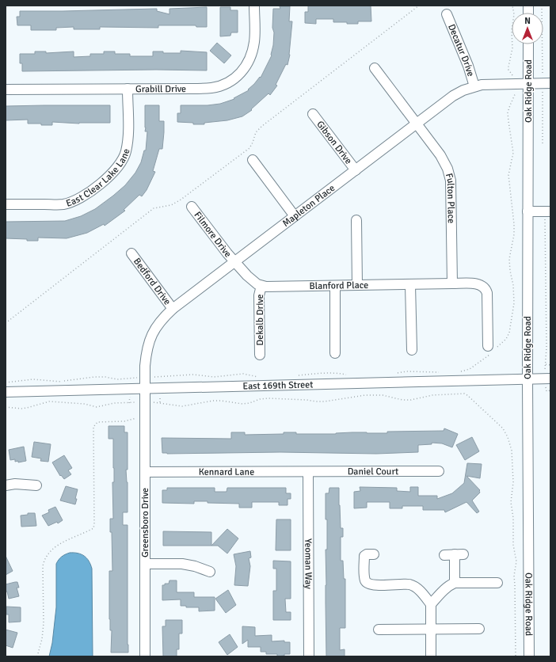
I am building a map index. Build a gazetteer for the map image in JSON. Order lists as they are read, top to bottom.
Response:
{
  "streets": {
    "street": [
      "Decatur Drive",
      "Grabill Drive",
      "Oak Ridge Road",
      "Gibson Drive",
      "East Clear Lake Lane",
      "Fulton Place",
      "Mapleton Place",
      "Filmore Drive",
      "Bedford Drive",
      "Blanford Place",
      "Dekalb Drive",
      "East 169th Street",
      "Daniel Court",
      "Kennard Lane",
      "Greensboro Drive",
      "Yeoman Way"
    ]
  },
  "crossings": [
    ["Decatur Drive", "Mapleton Place"],
    ["Grabill Drive", "East Clear Lake Lane"],
    ["Oak Ridge Road", "Mapleton Place"],
    ["Oak Ridge Road", "East 169th Street"],
    ["Gibson Drive", "Mapleton Place"],
    ["Fulton Place", "Mapleton Place"],
    ["Fulton Place", "Blanford Place"],
    ["Mapleton Place", "Filmore Drive"],
    ["Mapleton Place", "Bedford Drive"],
    ["Mapleton Place", "East 169th Street"],
    ["Mapleton Place", "Greensboro Drive"],
    ["Blanford Place", "Dekalb Drive"],
    ["East 169th Street", "Greensboro Drive"],
    ["Daniel Court", "Kennard Lane"],
    ["Daniel Court", "Yeoman Way"],
    ["Kennard Lane", "Greensboro Drive"],
    ["Kennard Lane", "Yeoman Way"]
  ],
  "north": "top"
}
